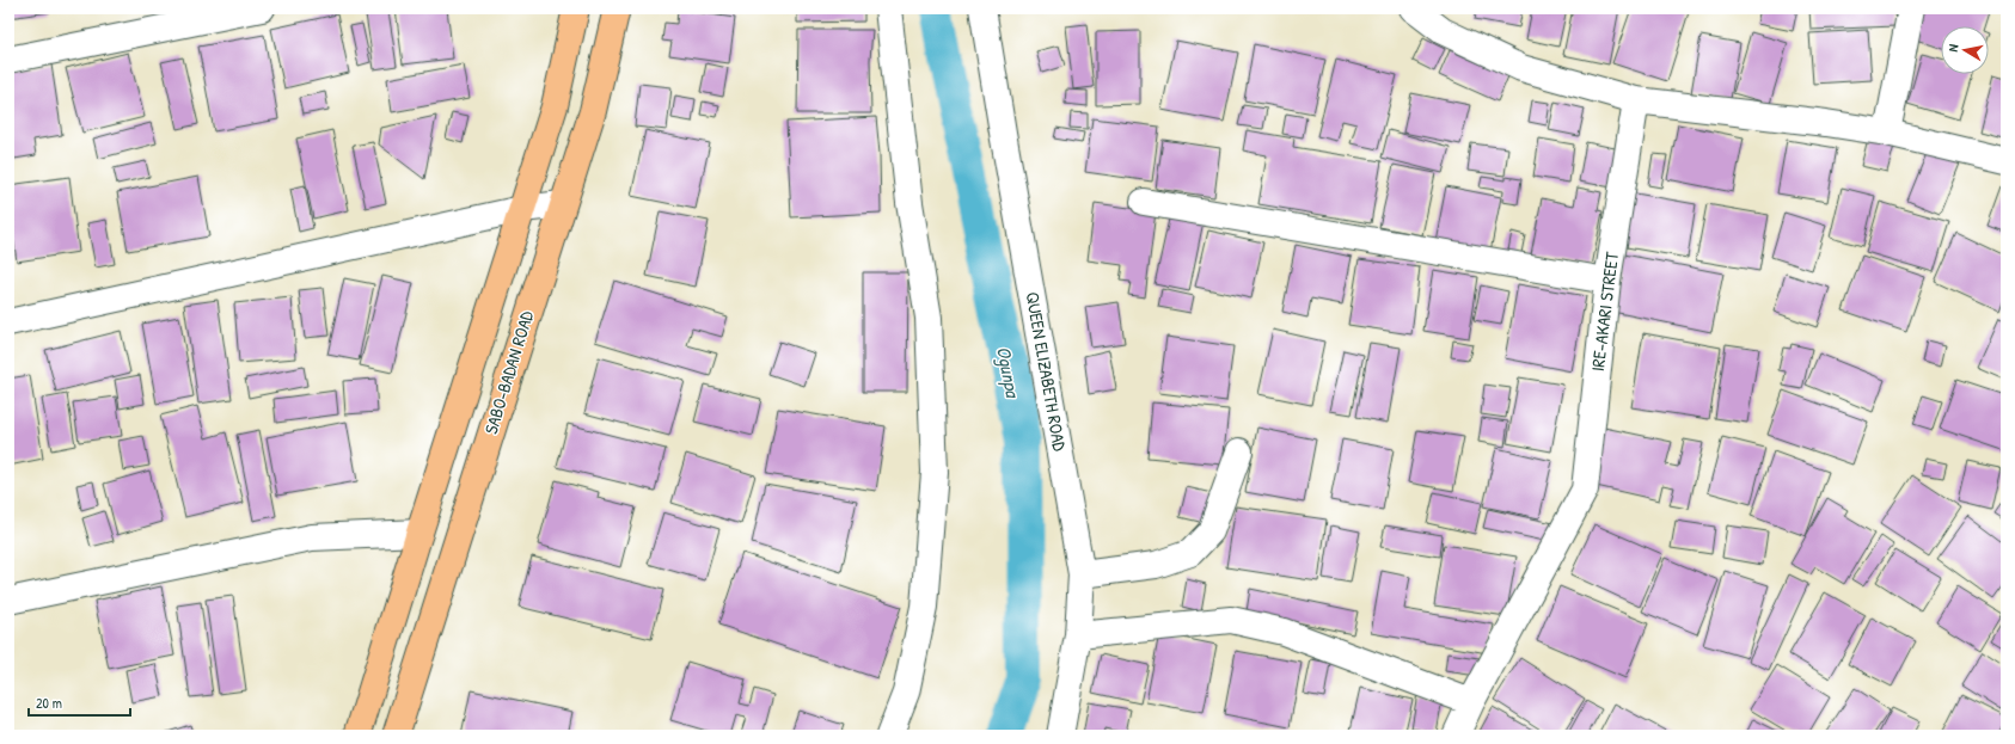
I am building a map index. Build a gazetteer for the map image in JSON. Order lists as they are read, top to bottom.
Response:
{
  "streets": {
    "highway": ["SABO-BADAN ROAD"],
    "street": ["IRE-AKARI STREET", "QUEEN ELIZABETH ROAD"]
  },
  "water": ["Ogunpa"],
  "scale_bar": "20 m",
  "north": "left"
}
